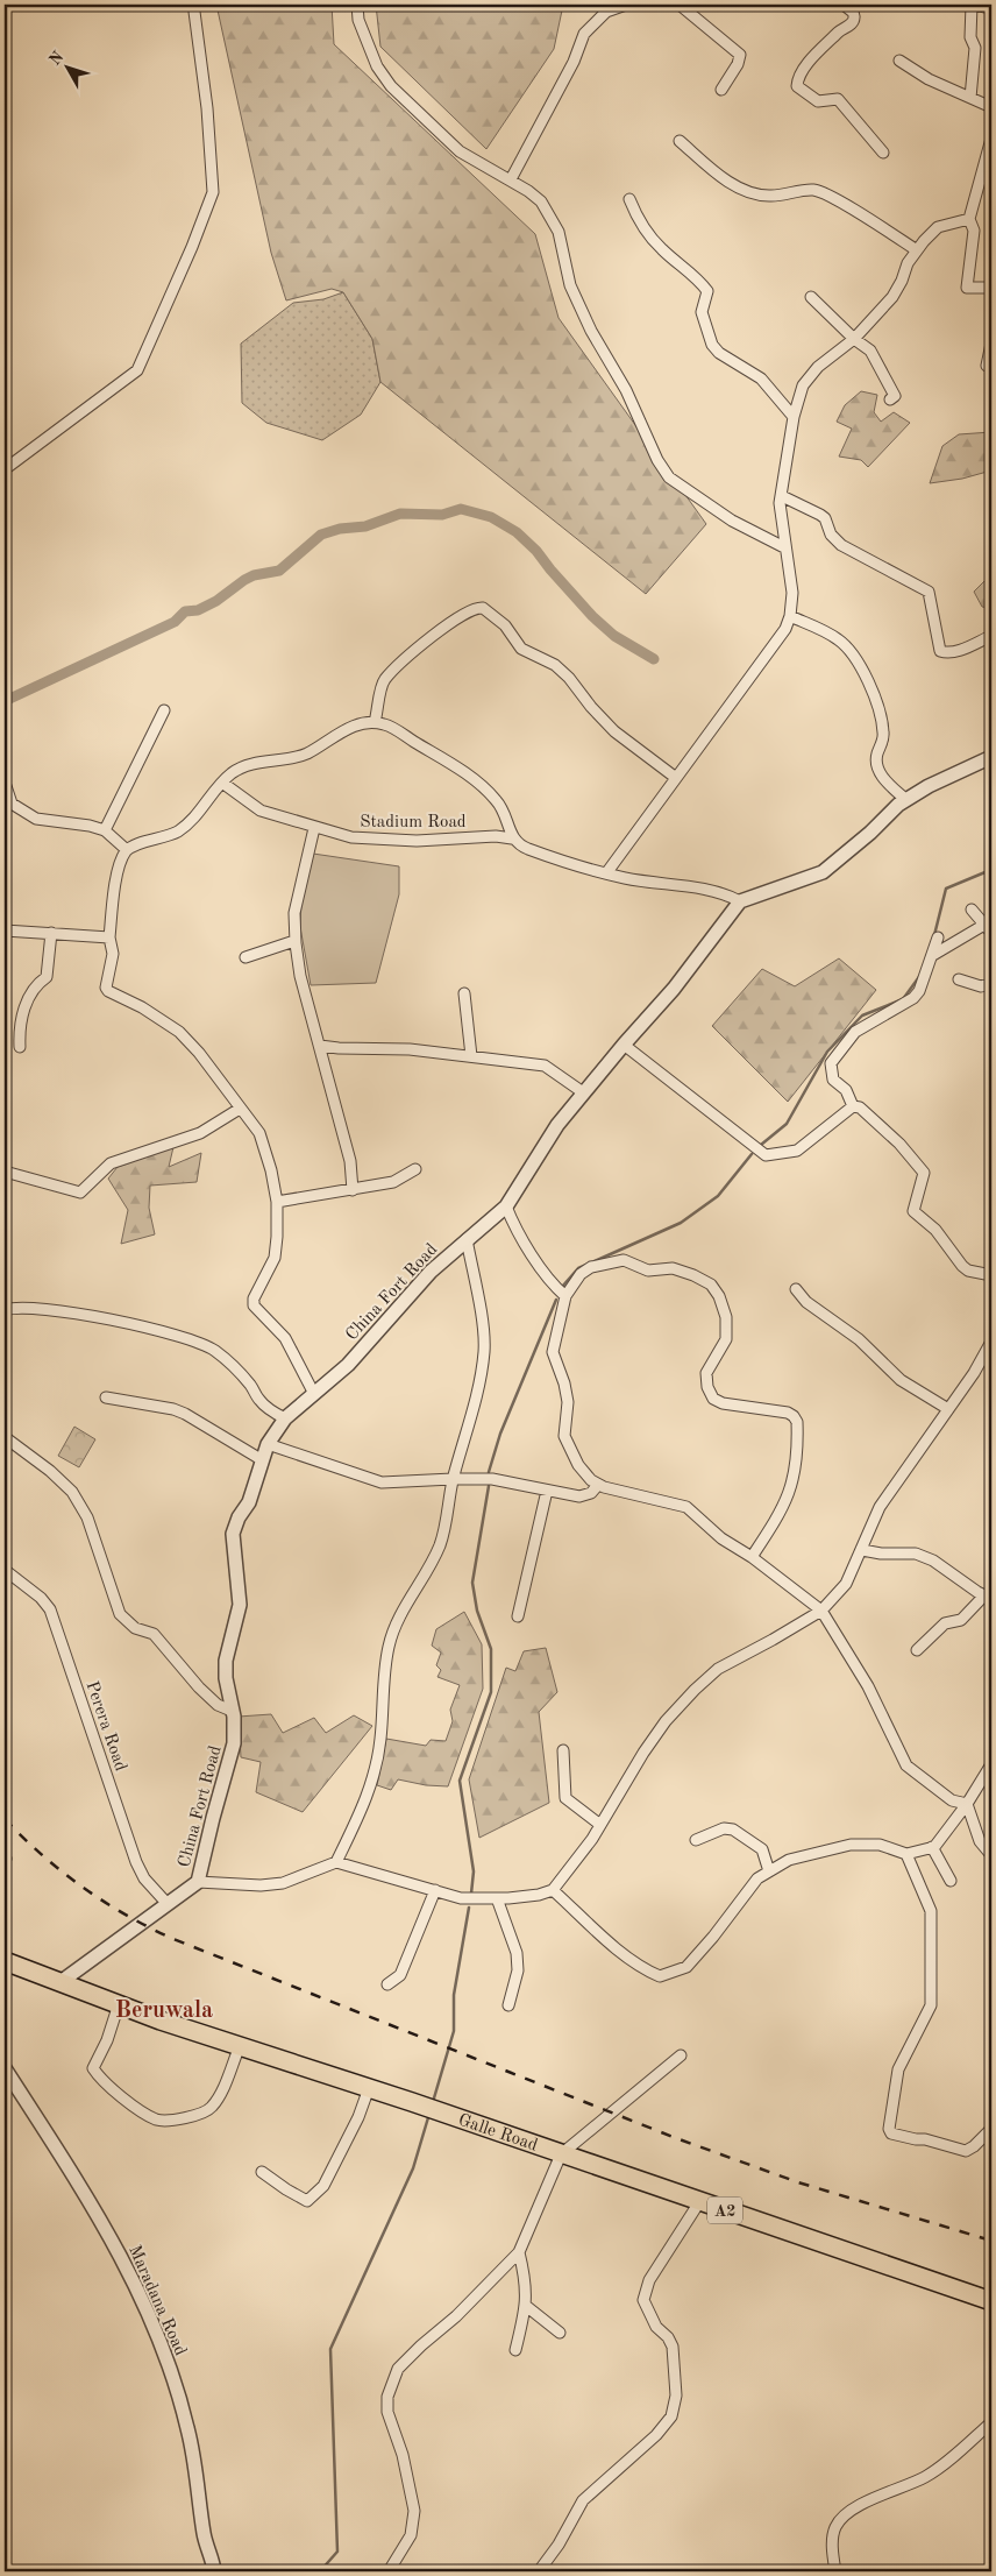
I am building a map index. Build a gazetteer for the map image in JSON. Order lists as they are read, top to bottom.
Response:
{
  "streets": {
    "highway": ["Galle Road", "A2"],
    "street": [
      "Stadium Road",
      "China Fort Road",
      "Perera Road",
      "Maradana Road"
    ]
  },
  "crossings": [
    ["China Fort Road", "Perera Road"],
    ["China Fort Road", "Galle Road"]
  ],
  "districts": ["Beruwala"],
  "north": "top left"
}
